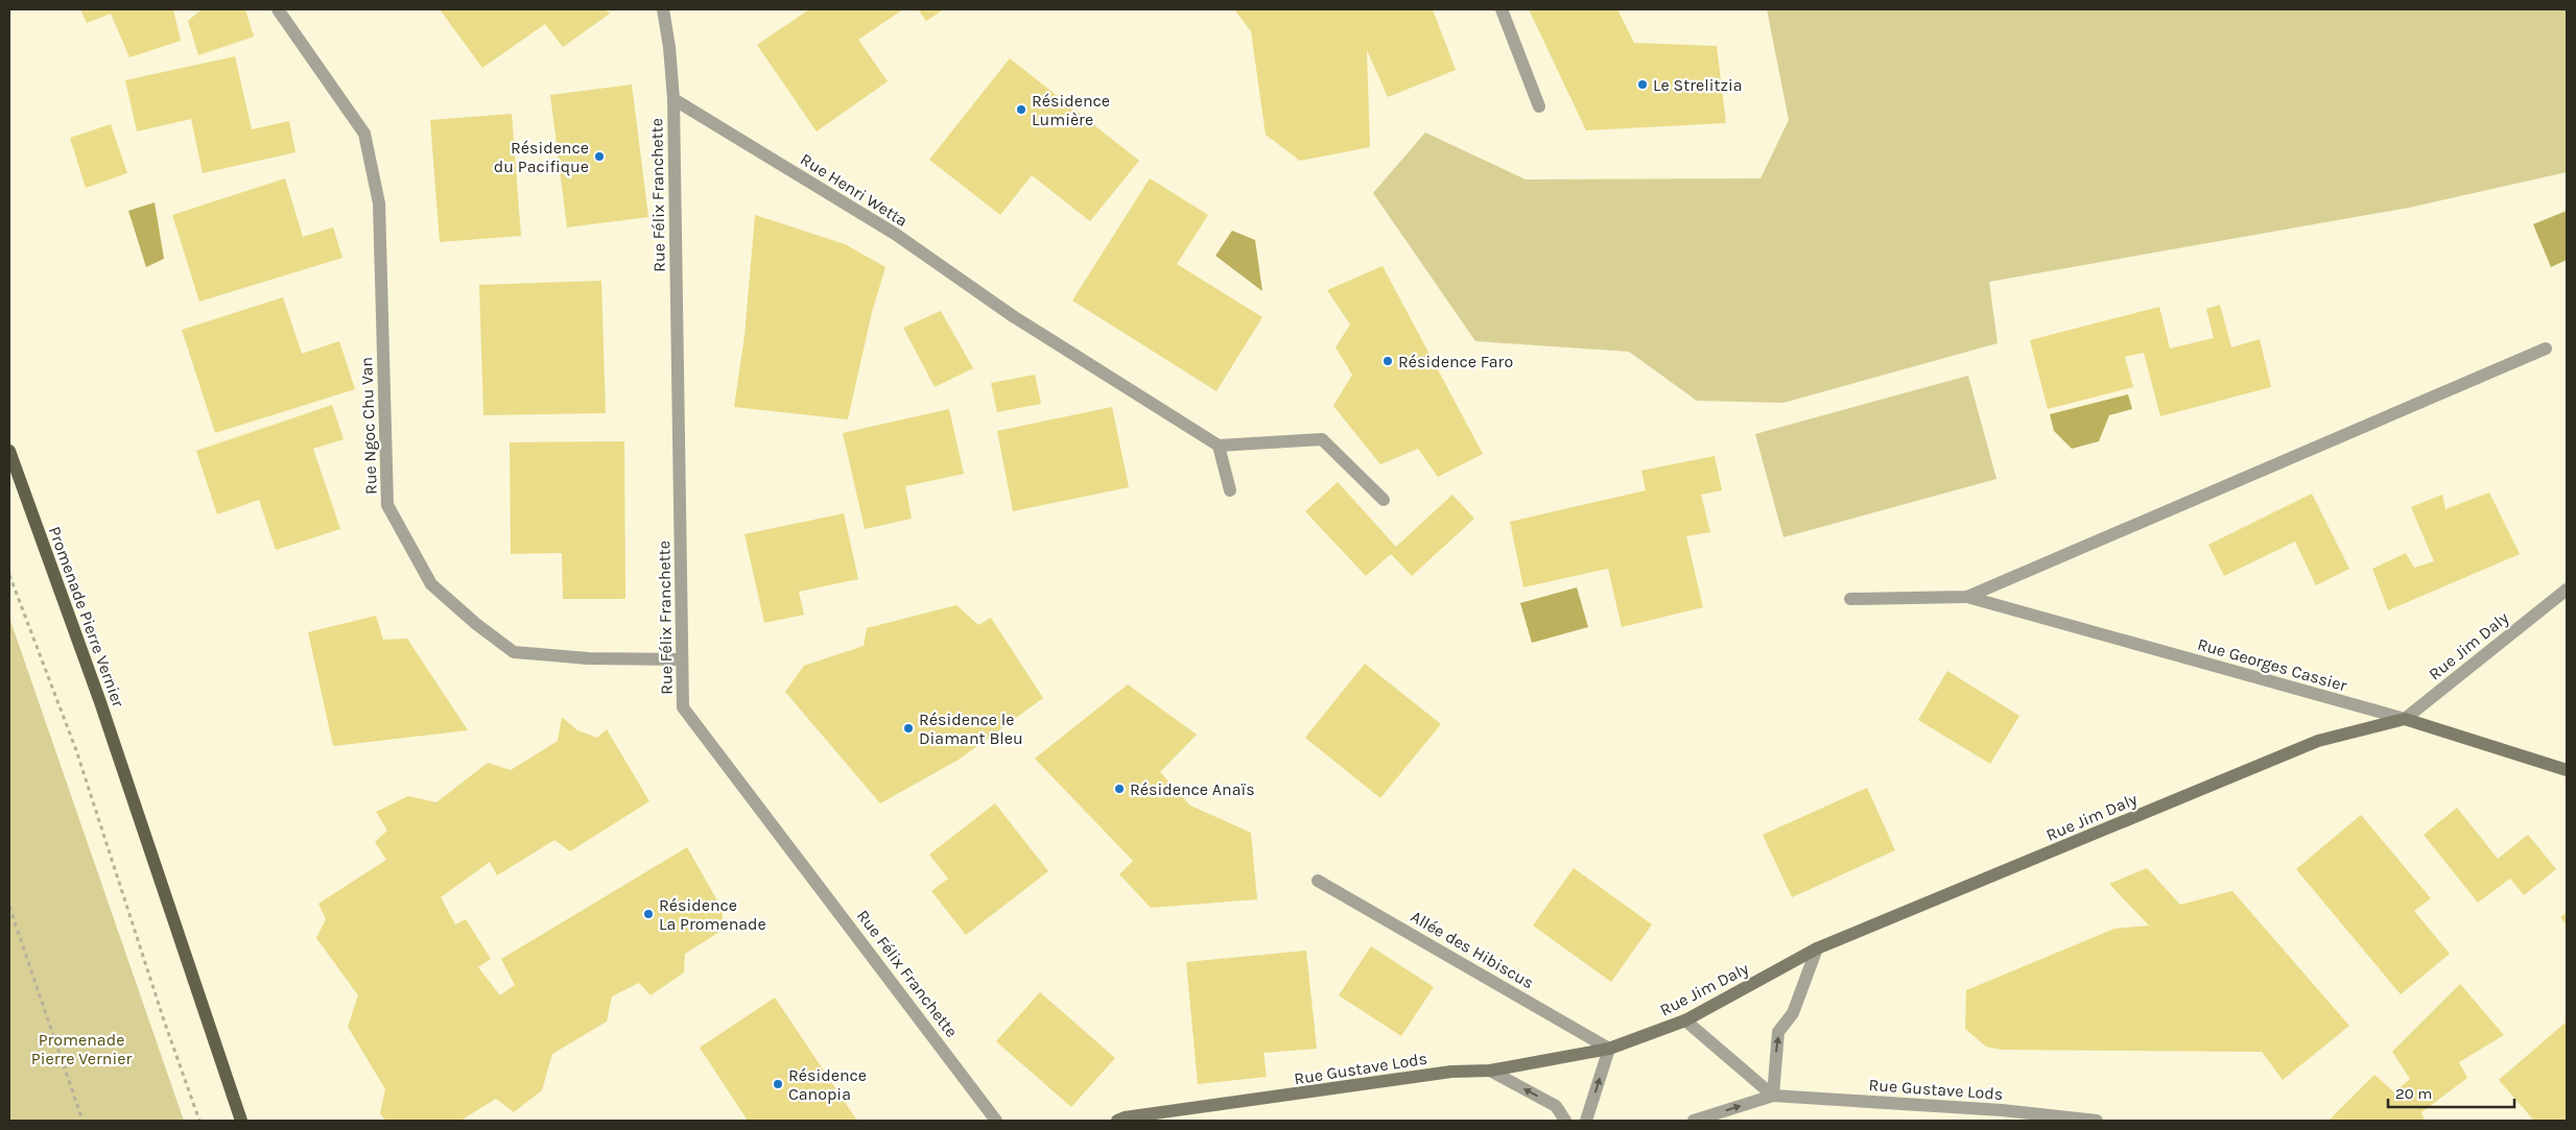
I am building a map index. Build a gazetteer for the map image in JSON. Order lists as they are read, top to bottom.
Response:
{
  "streets": {
    "main road": ["Promenade Pierre Vernier"],
    "street": [
      "Rue Henri Wetta",
      "Rue Félix Franchette",
      "Rue Ngoc Chu Van",
      "Rue Jim Daly",
      "Rue Georges Cassier",
      "Allée des Hibiscus",
      "Rue Gustave Lods"
    ]
  },
  "crossings": [
    ["Rue Henri Wetta", "Rue Félix Franchette"],
    ["Rue Félix Franchette", "Rue Ngoc Chu Van"],
    ["Rue Jim Daly", "Rue Georges Cassier"],
    ["Rue Jim Daly", "Allée des Hibiscus"],
    ["Rue Jim Daly", "Rue Gustave Lods"],
    ["Allée des Hibiscus", "Rue Gustave Lods"]
  ],
  "parks": ["Promenade Pierre Vernier"],
  "places": [
    "Le Strelitzia",
    "Résidence Lumière",
    "Résidence du Pacifique",
    "Résidence Faro",
    "Résidence le Diamant Bleu",
    "Résidence Anaïs",
    "Résidence La Promenade",
    "Résidence Canopia"
  ],
  "scale_bar": "20 m"
}
